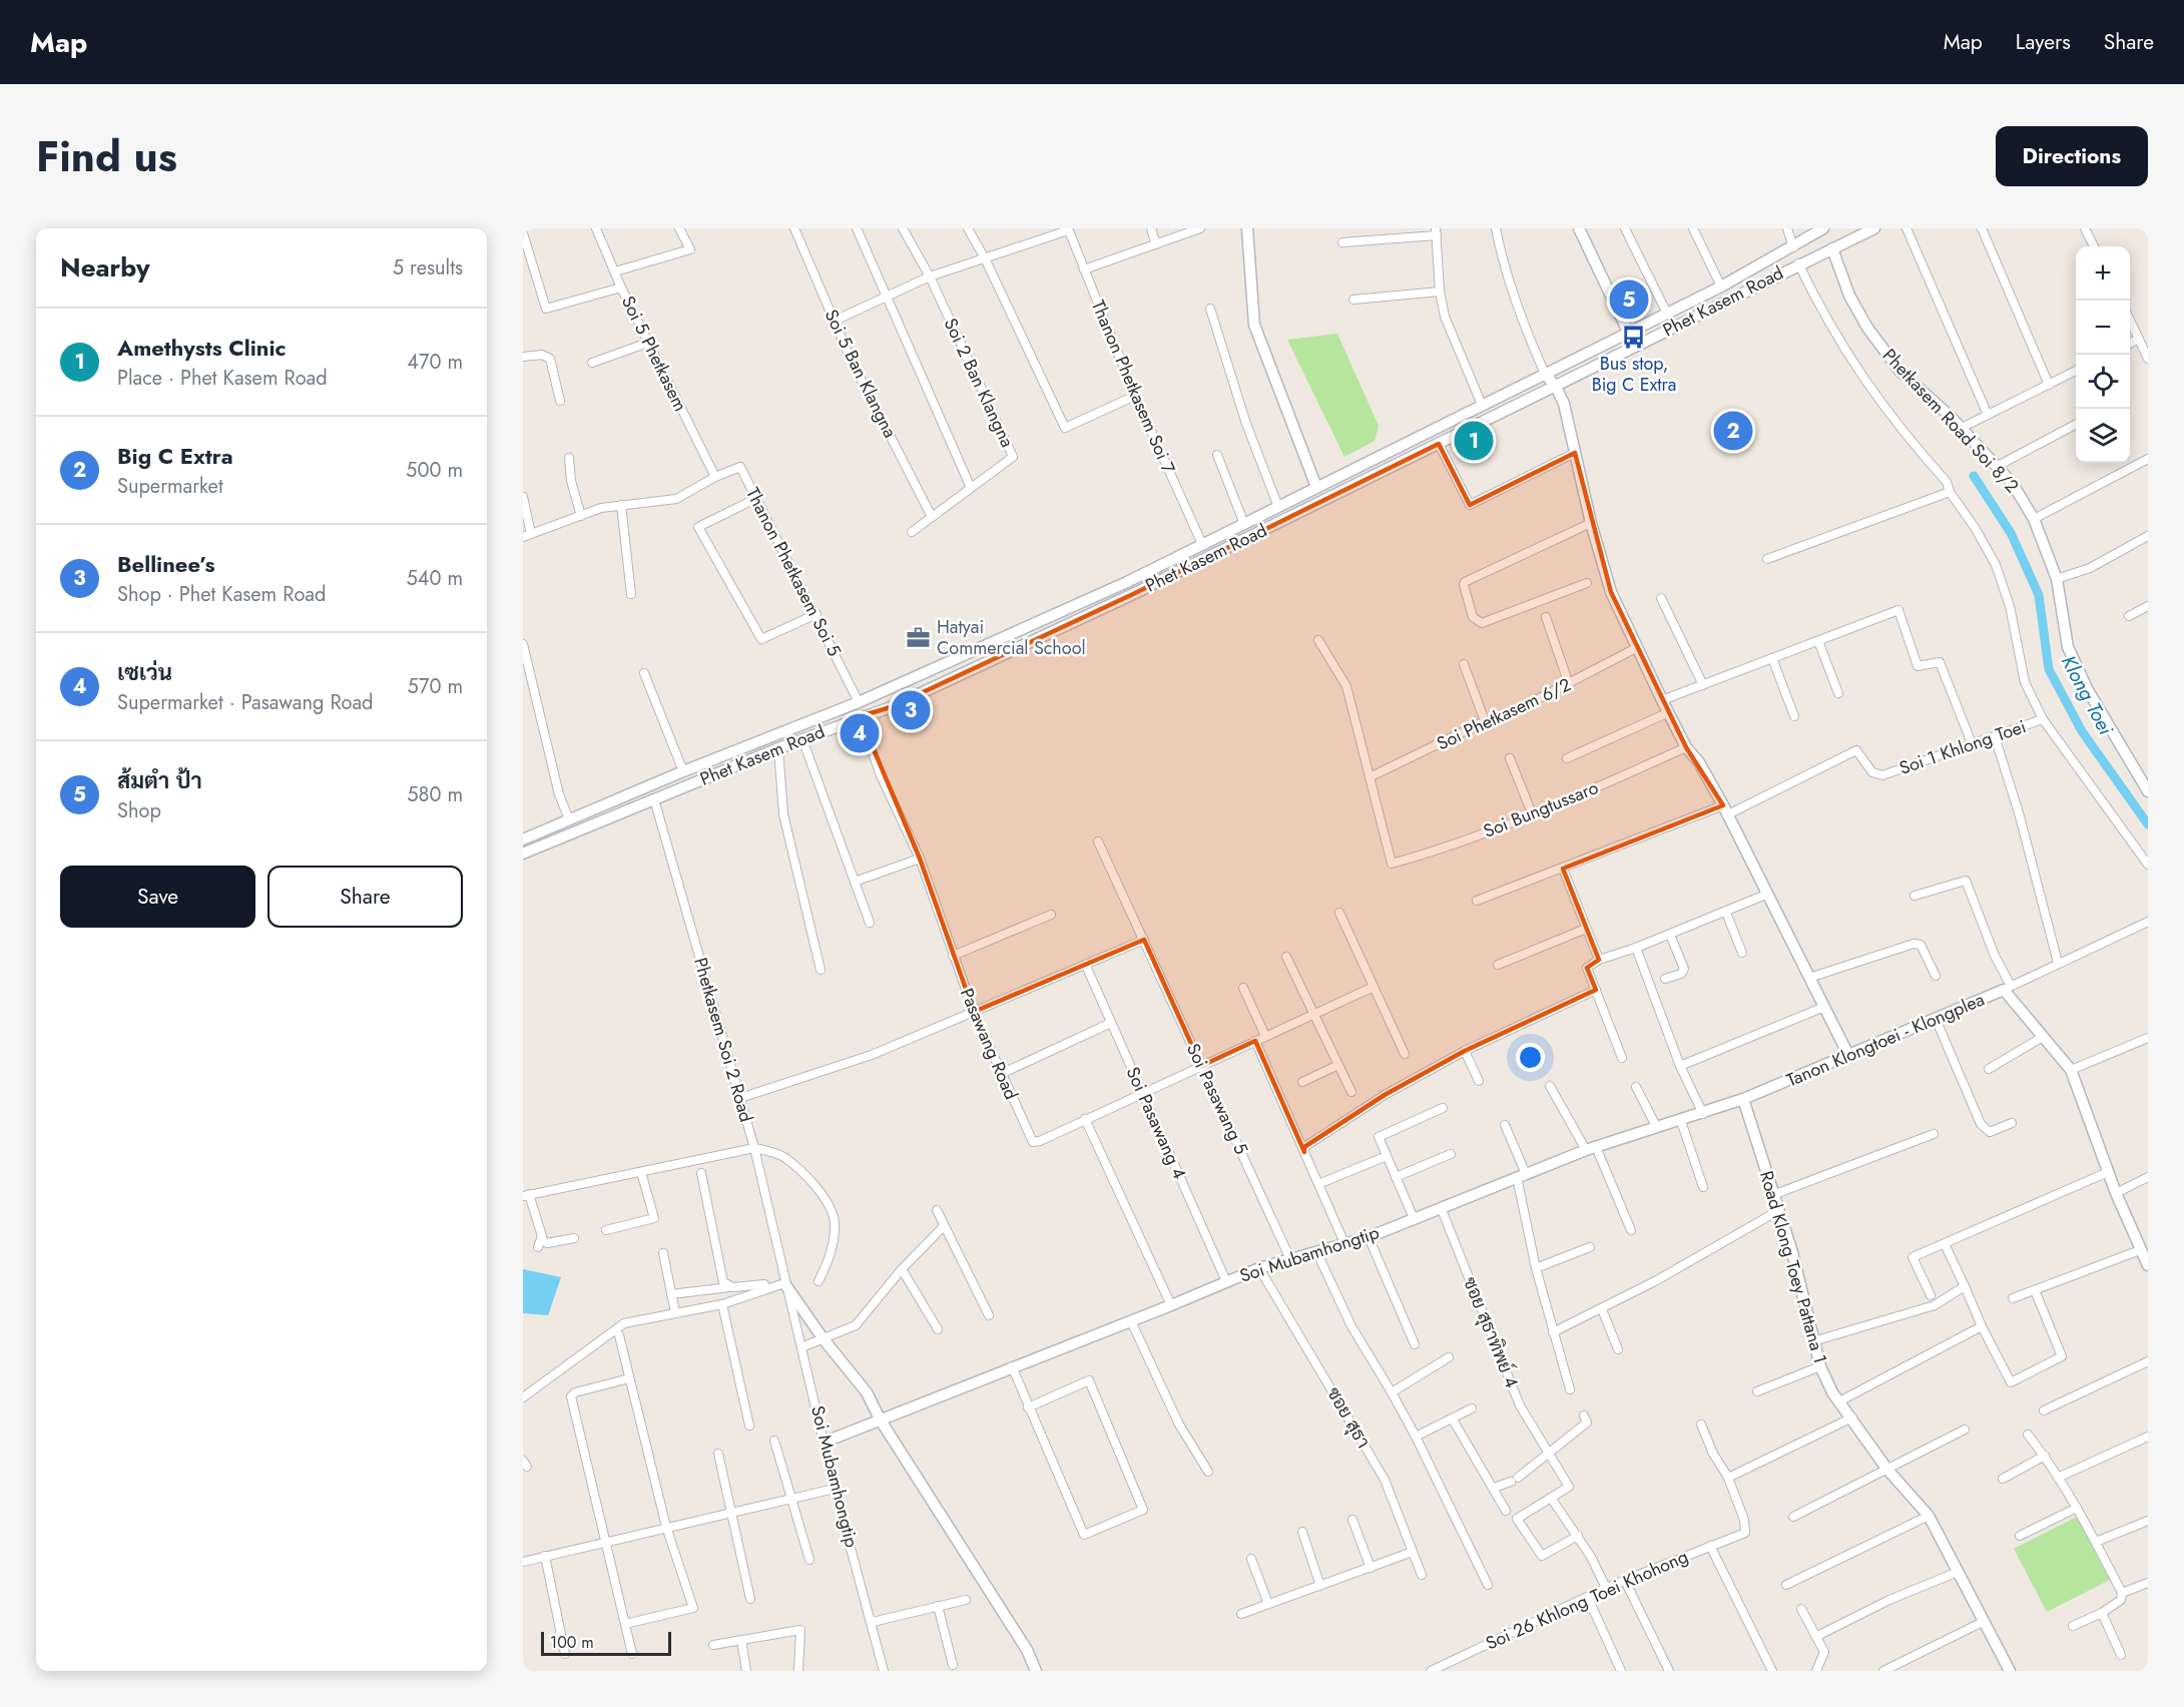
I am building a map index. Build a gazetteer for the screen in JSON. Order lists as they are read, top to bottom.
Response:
{
  "streets": {
    "street": [
      "Phet Kasem Road",
      "Soi 5 Phetkasem",
      "Soi 5 Ban Klangna",
      "Soi 2 Ban Klangna",
      "Thanon Phetkasem Soi 7",
      "Phetkasem Road Soi 8/2",
      "Thanon Phetkasem Soi 5",
      "Soi Phetkasem 6/2",
      "Soi 1 Khlong Toei",
      "Soi Bungtussaro",
      "Phetkasem Soi 2 Road",
      "Tanon Klongtoei - Klongplea",
      "Pasawang Road",
      "Soi Pasawang 5",
      "Soi Pasawang 4",
      "Soi Mubamhongtip",
      "Road Klong Toey Pattana 1",
      "ซอย สุธาทิพย์ 4",
      "ซอย สุธา",
      "Soi 26 Khlong Toei Khohong"
    ]
  },
  "crossings": [
    ["Phet Kasem Road", "Thanon Phetkasem Soi 7"],
    ["Phet Kasem Road", "Phetkasem Road Soi 8/2"],
    ["Phet Kasem Road", "Thanon Phetkasem Soi 5"],
    ["Phet Kasem Road", "Phetkasem Soi 2 Road"],
    ["Phet Kasem Road", "Pasawang Road"],
    ["Soi 5 Phetkasem", "Thanon Phetkasem Soi 5"],
    ["Soi 5 Ban Klangna", "Soi 2 Ban Klangna"],
    ["Soi Phetkasem 6/2", "Soi Bungtussaro"],
    ["Phetkasem Soi 2 Road", "Soi Mubamhongtip"],
    ["Tanon Klongtoei - Klongplea", "Soi Mubamhongtip"],
    ["Tanon Klongtoei - Klongplea", "Road Klong Toey Pattana 1"],
    ["Pasawang Road", "Soi Pasawang 5"],
    ["Pasawang Road", "Soi Pasawang 4"],
    ["Soi Pasawang 5", "Soi Mubamhongtip"],
    ["Soi Pasawang 4", "Soi Mubamhongtip"],
    ["Soi Mubamhongtip", "Road Klong Toey Pattana 1"],
    ["Soi Mubamhongtip", "ซอย สุธาทิพย์ 4"],
    ["Soi Mubamhongtip", "ซอย สุธา"]
  ],
  "water": ["Klong Toei"],
  "places": {
    "bus stop": ["Bus stop, Big C Extra"],
    "office": ["Hatyai Commercial School"]
  },
  "scale_bar": "100 m",
  "page": {
    "header": "Map",
    "nav": ["Map", "Layers", "Share"],
    "title": "Find us",
    "buttons": [
      "Directions",
      ["Save", "Share"]
    ],
    "heading": ["Nearby", "5 results"],
    "map_buttons": ["+", "−"],
    "pins": [
      "5",
      "2",
      "1",
      "3",
      "4"
    ],
    "list": [
      {
        "mark": "1",
        "name": "Amethysts Clinic",
        "note": "Place · Phet Kasem Road",
        "value": "470 m"
      },
      {
        "mark": "2",
        "name": "Big C Extra",
        "note": "Supermarket",
        "value": "500 m"
      },
      {
        "mark": "3",
        "name": "Bellinee’s",
        "note": "Shop · Phet Kasem Road",
        "value": "540 m"
      },
      {
        "mark": "4",
        "name": "เซเว่น",
        "note": "Supermarket · Pasawang Road",
        "value": "570 m"
      },
      {
        "mark": "5",
        "name": "ส้มตำ ป้า",
        "note": "Shop",
        "value": "580 m"
      }
    ],
    "scale": "100 m"
  }
}
